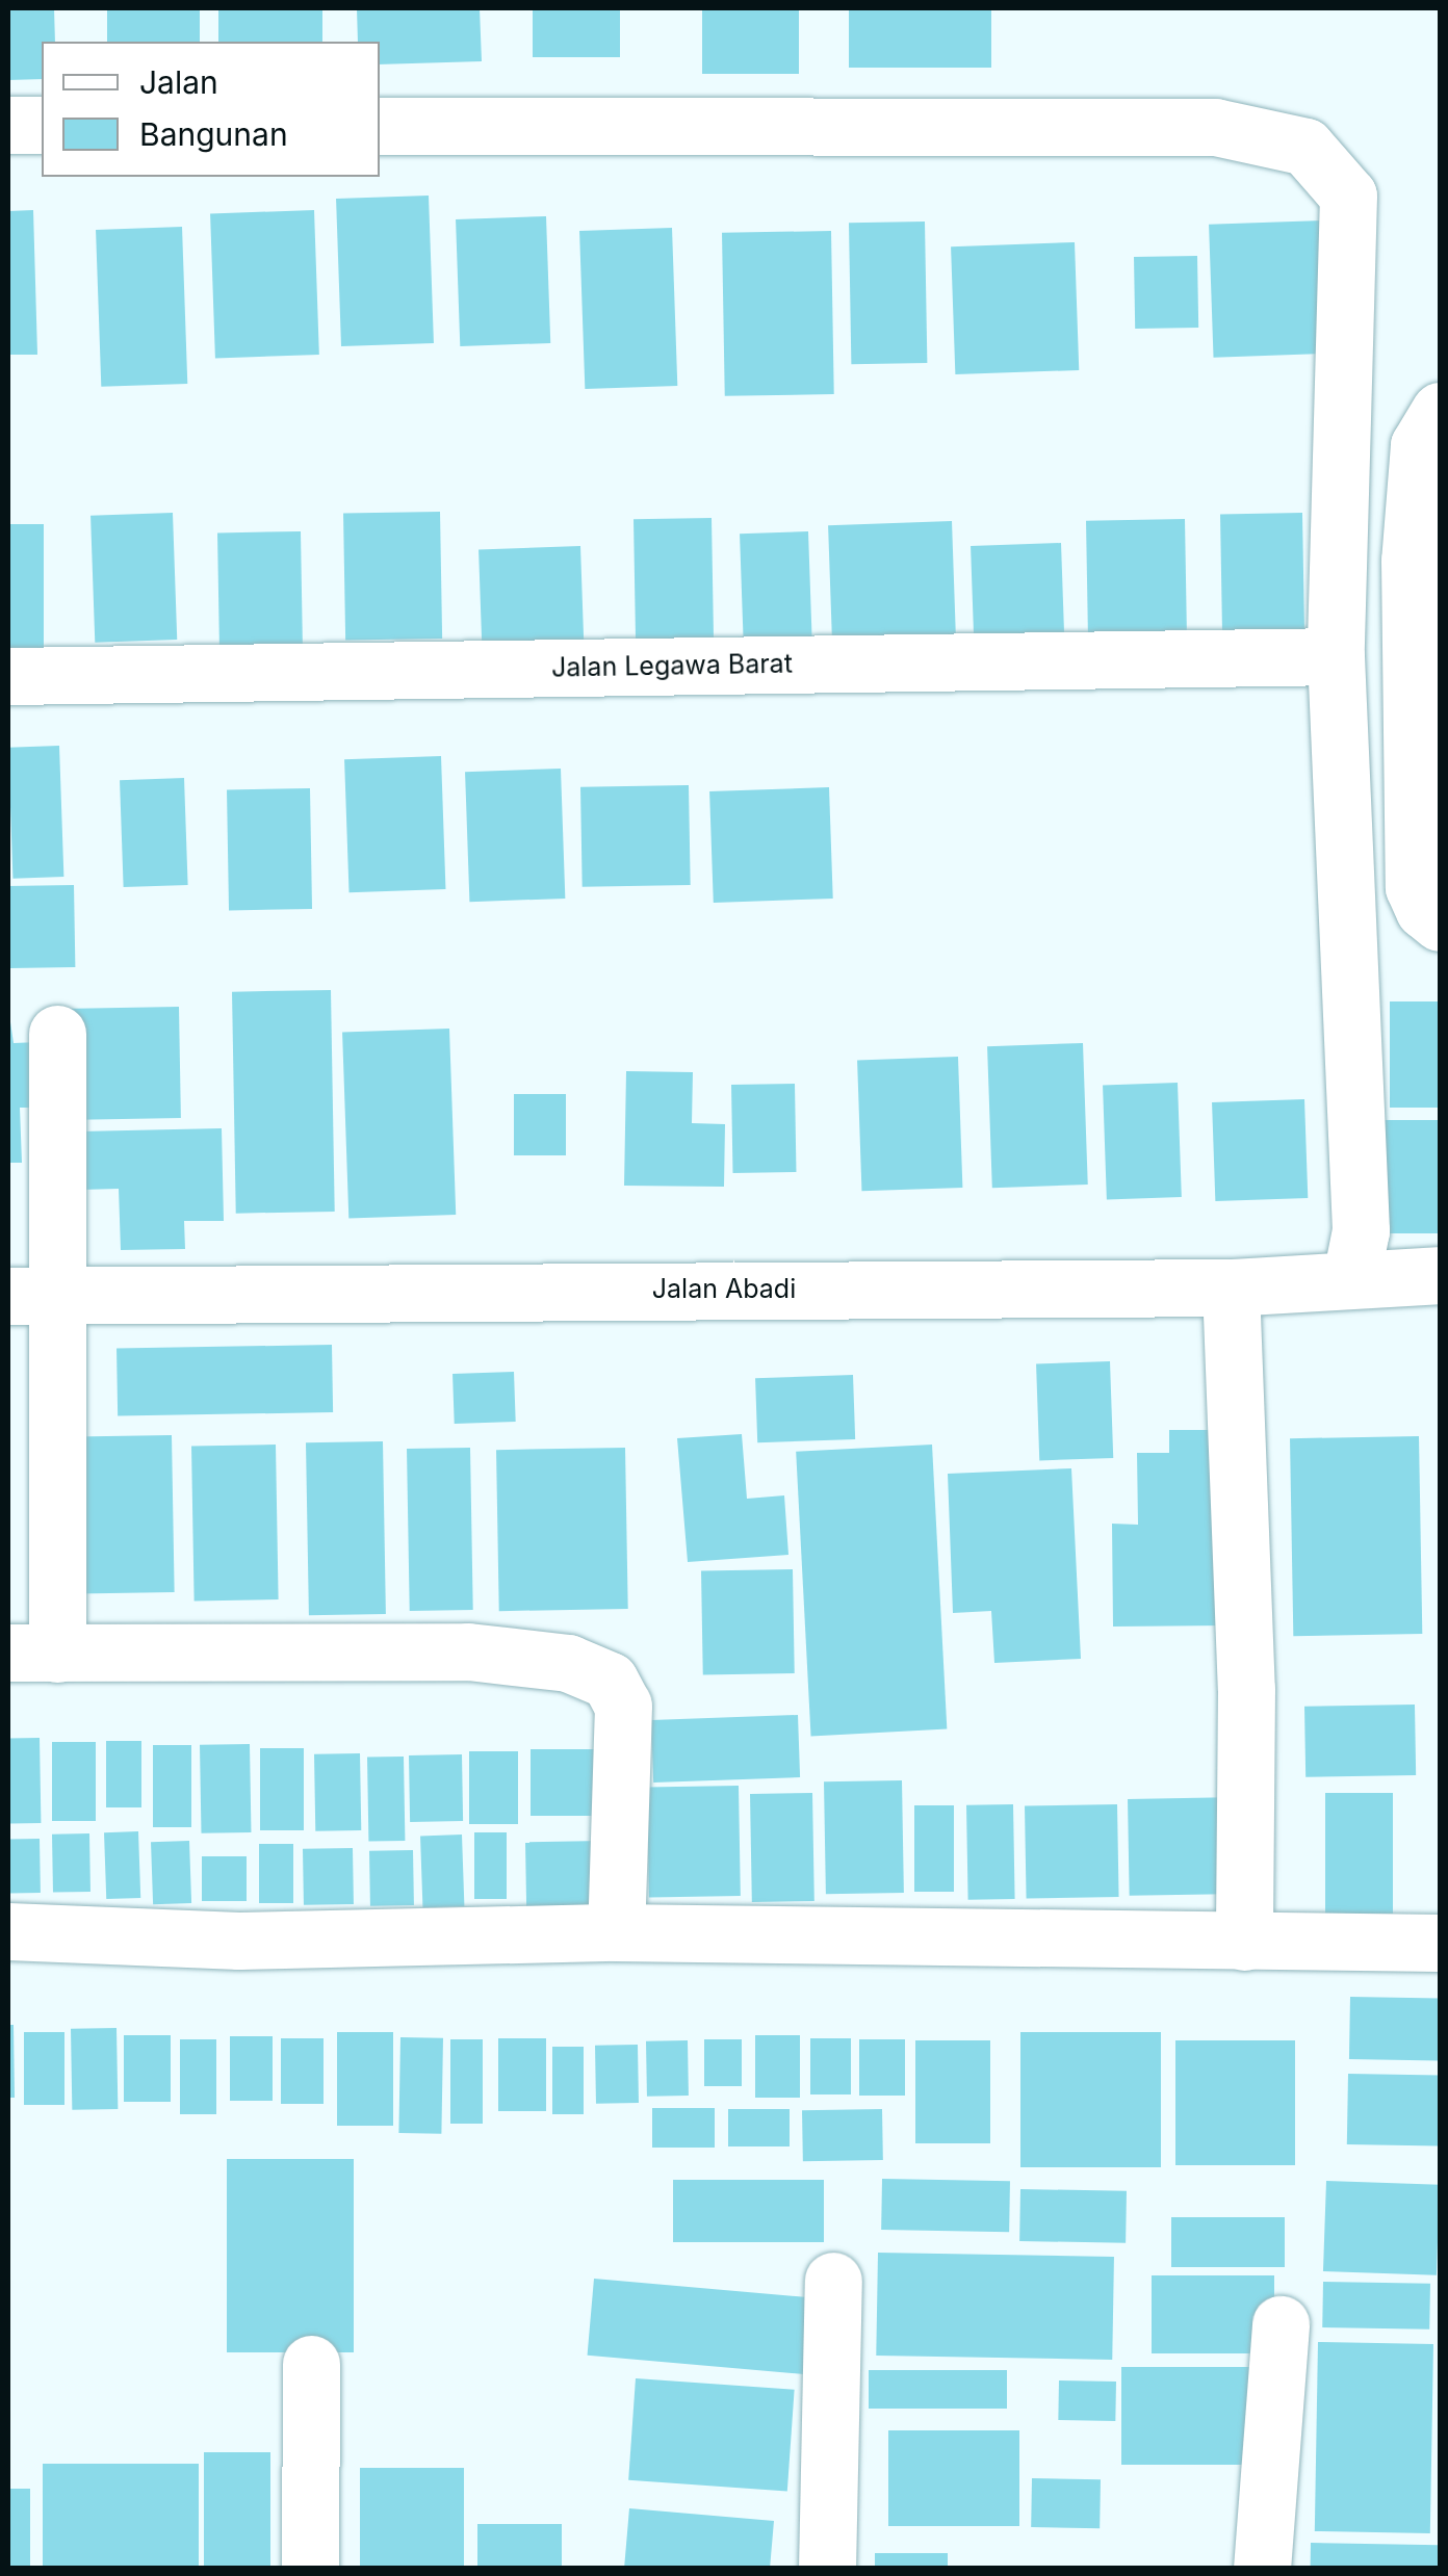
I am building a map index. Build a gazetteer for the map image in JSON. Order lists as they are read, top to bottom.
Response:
{
  "streets": {
    "street": ["Jalan Legawa Barat", "Jalan Abadi"]
  },
  "legend": ["Jalan", "Bangunan"]
}
